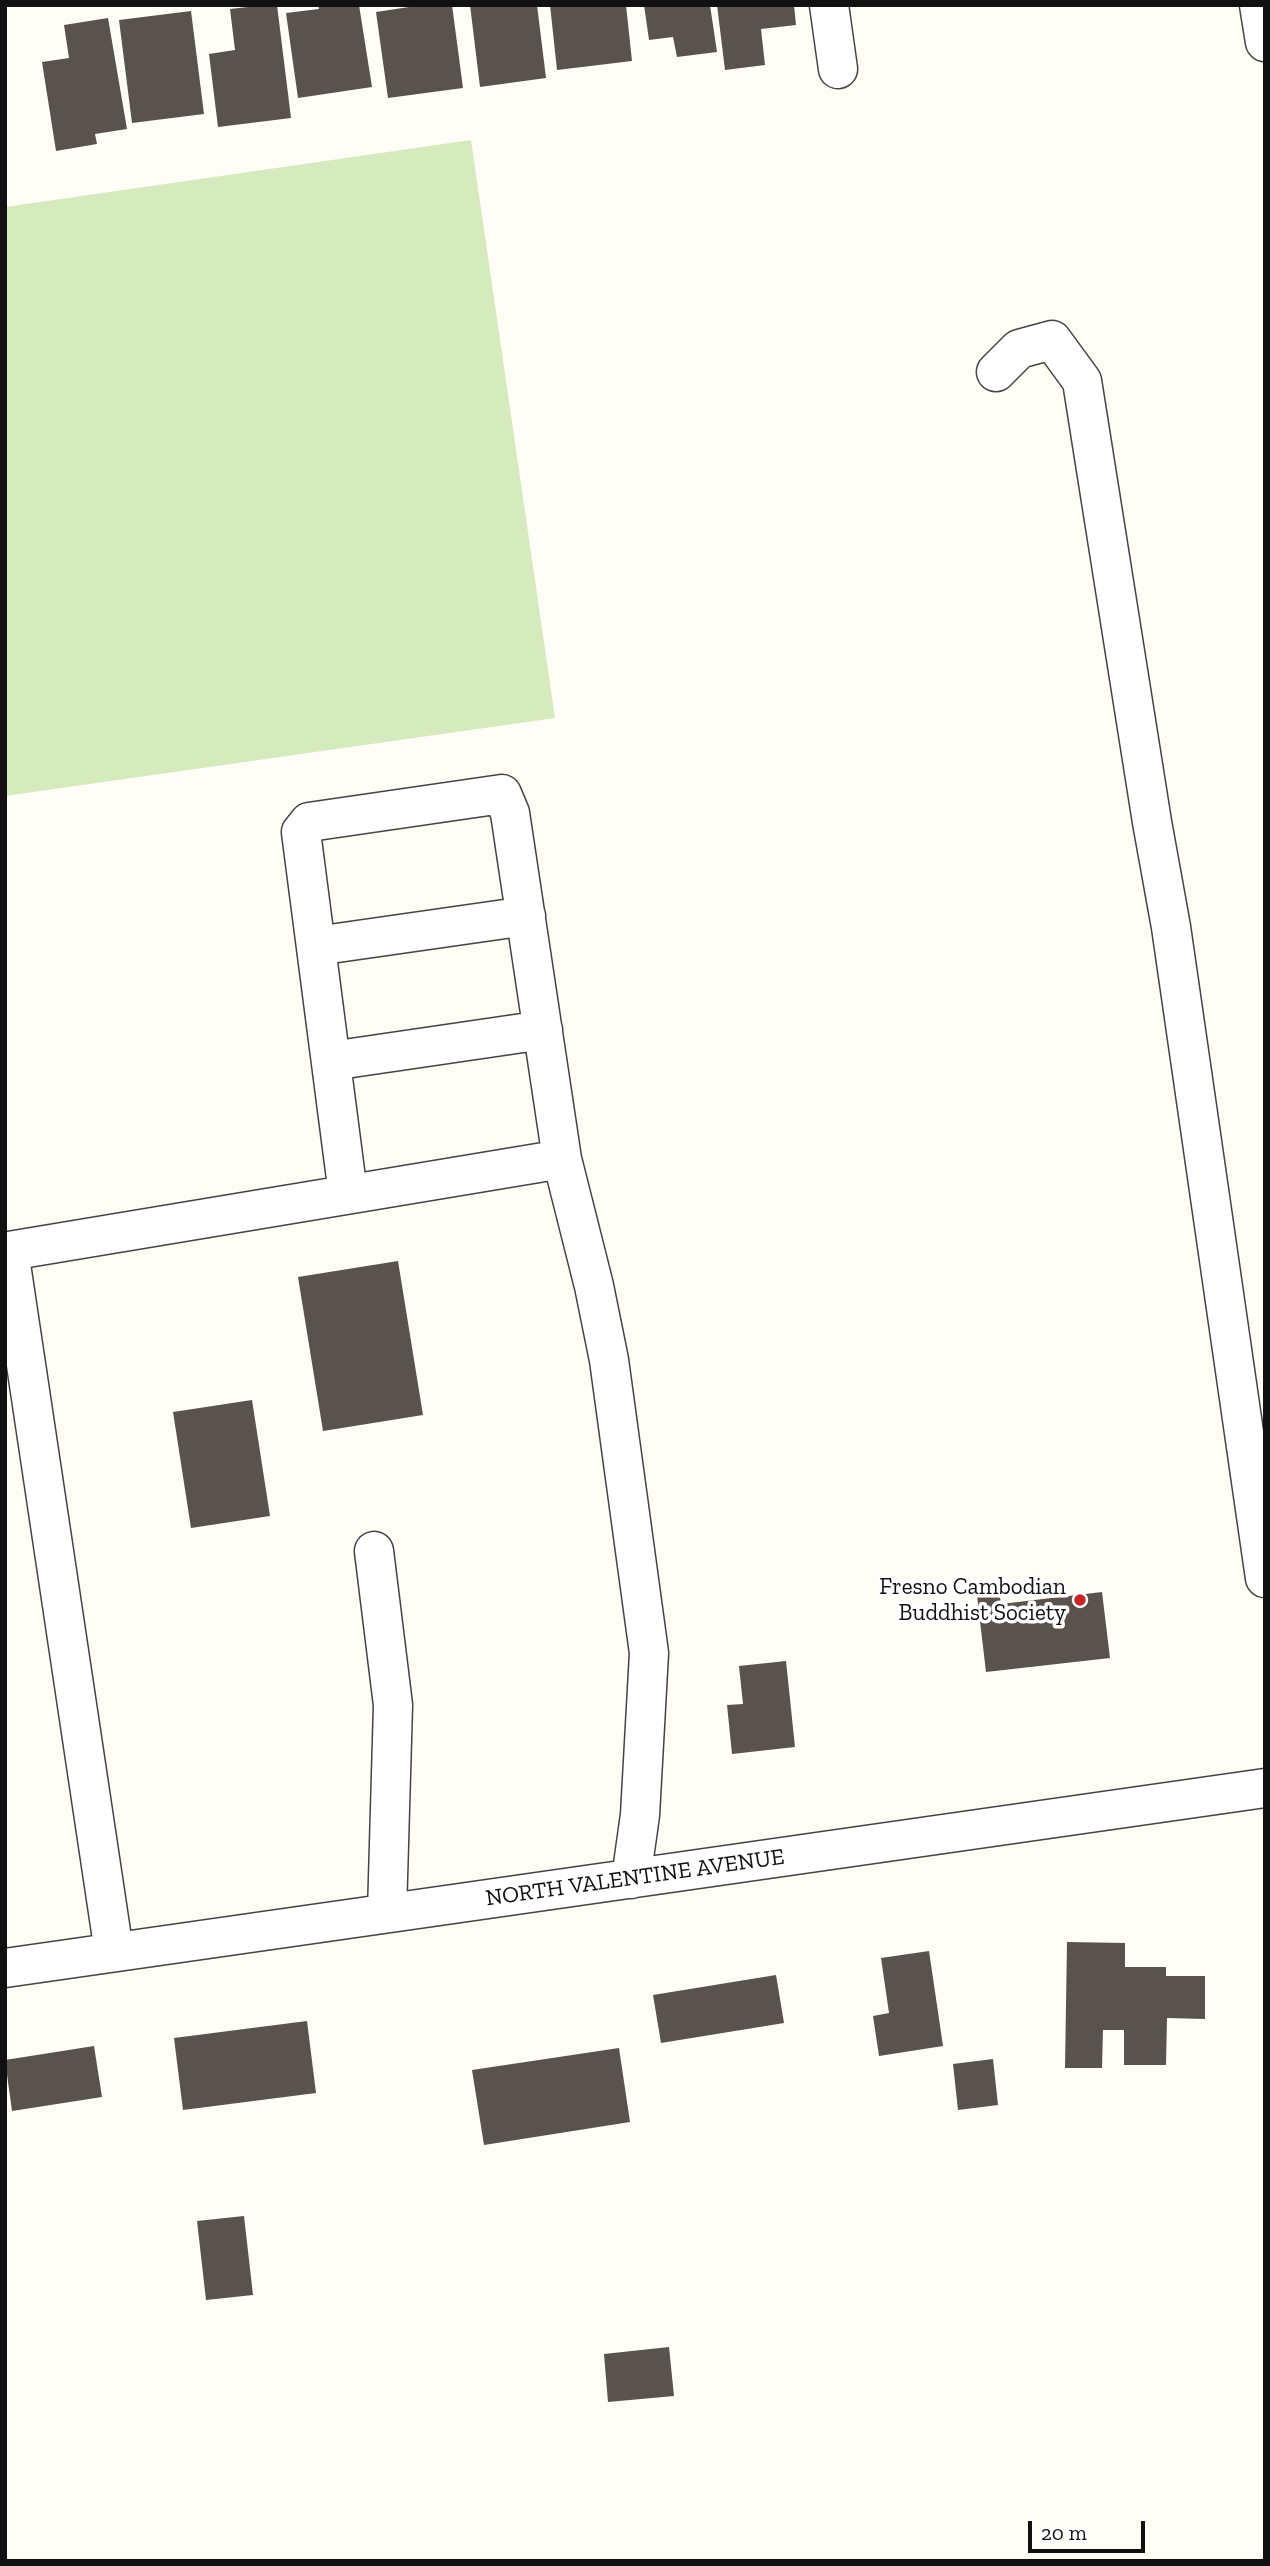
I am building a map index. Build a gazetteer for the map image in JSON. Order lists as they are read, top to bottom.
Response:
{
  "streets": {
    "street": ["NORTH VALENTINE AVENUE"]
  },
  "places": ["Fresno Cambodian Buddhist Society"],
  "scale_bar": "20 m"
}
